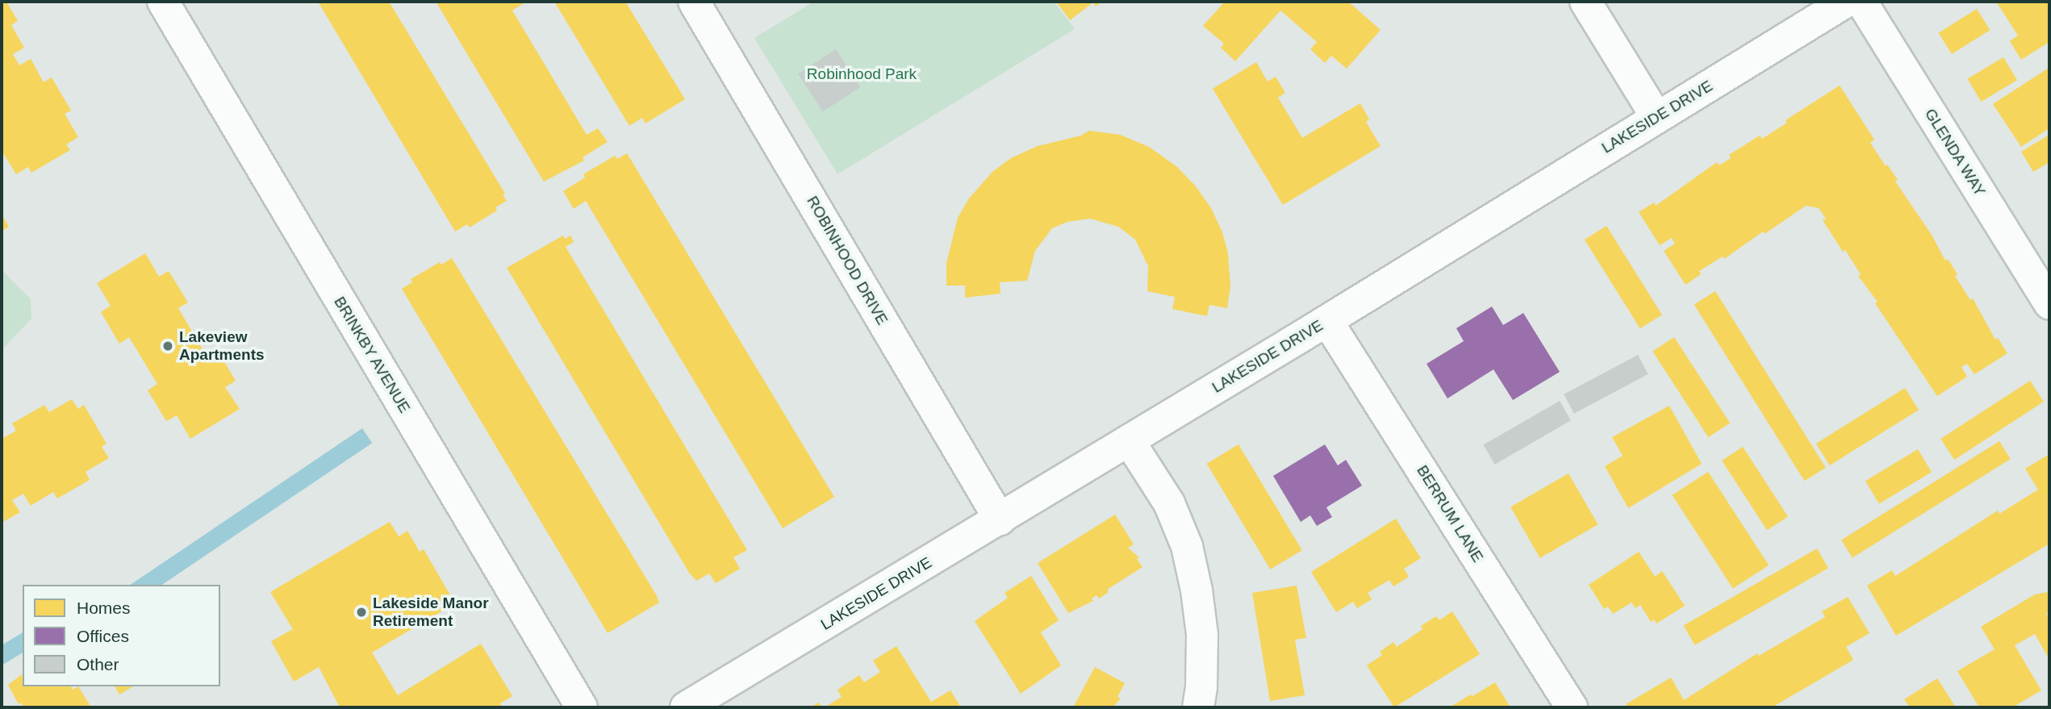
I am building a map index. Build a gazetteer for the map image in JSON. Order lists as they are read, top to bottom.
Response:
{
  "streets": {
    "street": [
      "LAKESIDE DRIVE",
      "GLENDA WAY",
      "ROBINHOOD DRIVE",
      "BRINKBY AVENUE",
      "BERRUM LANE"
    ]
  },
  "crossings": [
    ["LAKESIDE DRIVE", "ROBINHOOD DRIVE"],
    ["LAKESIDE DRIVE", "BERRUM LANE"]
  ],
  "parks": ["Robinhood Park"],
  "places": ["Lakeview Apartments", "Lakeside Manor Retirement"],
  "legend": ["Homes", "Offices", "Other"]
}
